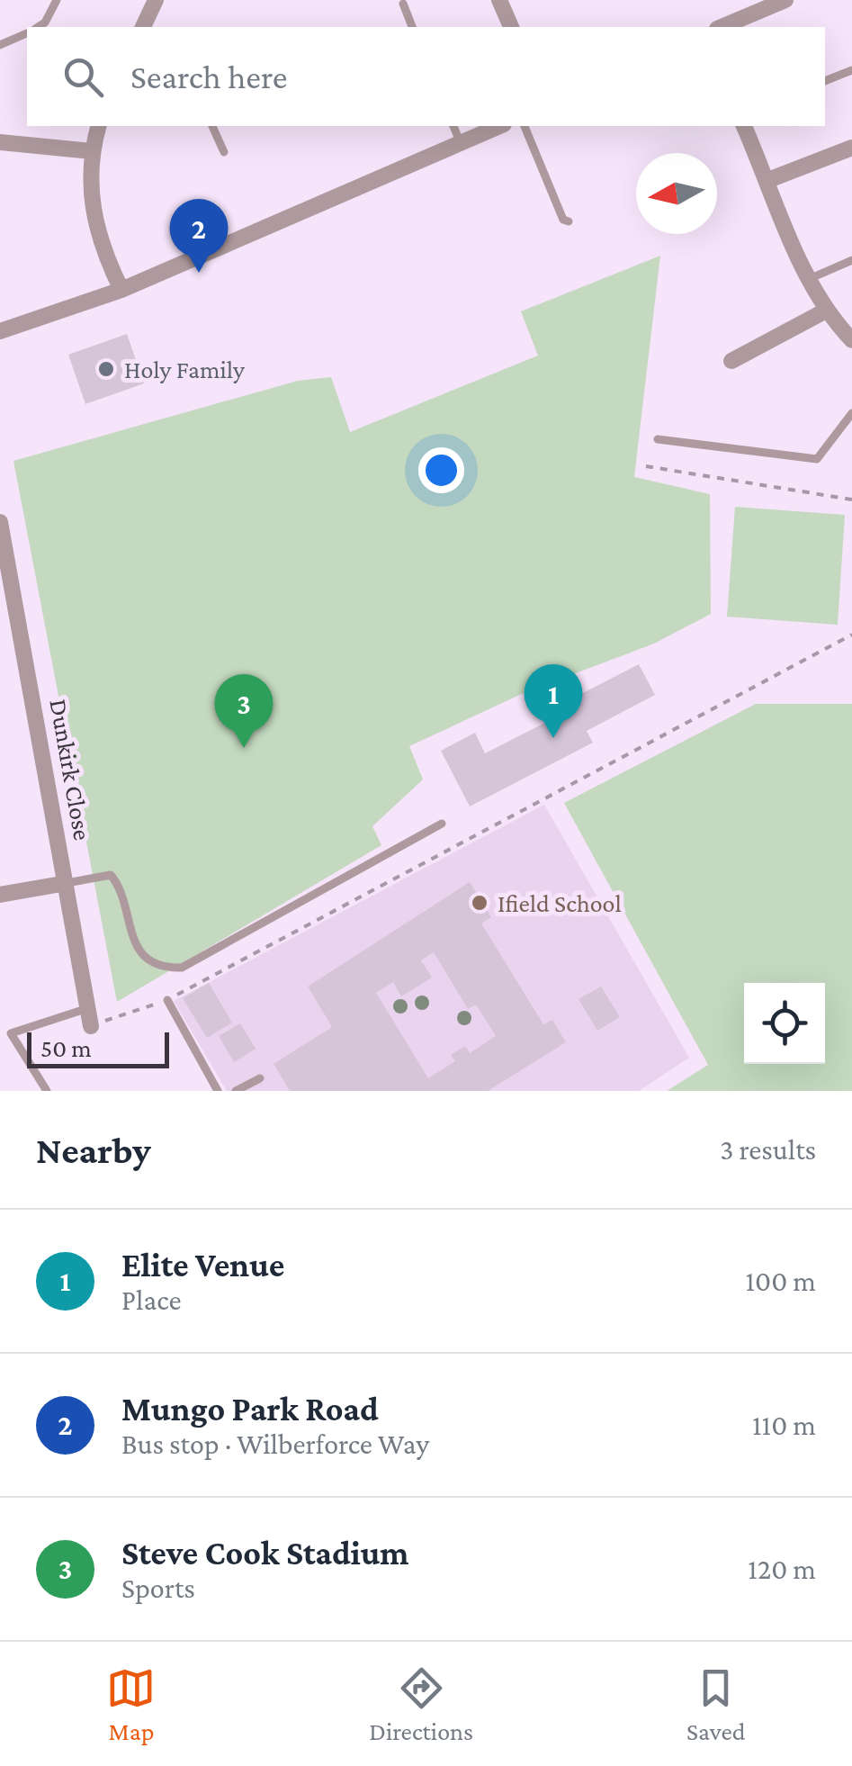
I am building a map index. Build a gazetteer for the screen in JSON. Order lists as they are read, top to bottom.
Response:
{
  "streets": {
    "street": ["Dunkirk Close"]
  },
  "places": ["Holy Family", "Ifield School"],
  "scale_bar": "50 m",
  "north": "left",
  "page": {
    "search": "Search here",
    "pins": ["2", "1", "3"],
    "scale": "50 m",
    "heading": ["Nearby", "3 results"],
    "list": [
      {
        "mark": "1",
        "name": "Elite Venue",
        "note": "Place",
        "value": "100 m"
      },
      {
        "mark": "2",
        "name": "Mungo Park Road",
        "note": "Bus stop · Wilberforce Way",
        "value": "110 m"
      },
      {
        "mark": "3",
        "name": "Steve Cook Stadium",
        "note": "Sports",
        "value": "120 m"
      }
    ],
    "nav": ["Map", "Directions", "Saved"]
  }
}
